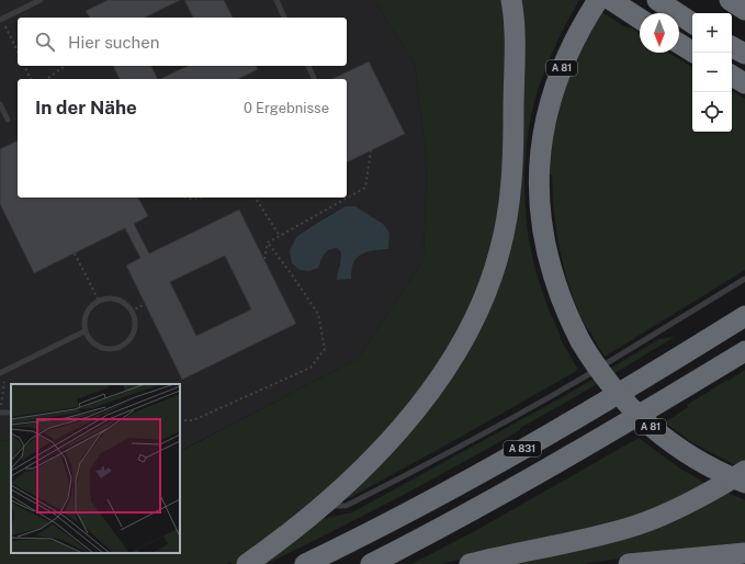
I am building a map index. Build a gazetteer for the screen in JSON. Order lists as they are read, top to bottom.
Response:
{
  "streets": {
    "highway": ["A 81", "A 831"]
  },
  "north": "bottom",
  "page": {
    "map_buttons": ["+", "−"],
    "search": "Hier suchen",
    "heading": ["In der Nähe", "0 Ergebnisse"]
  }
}
